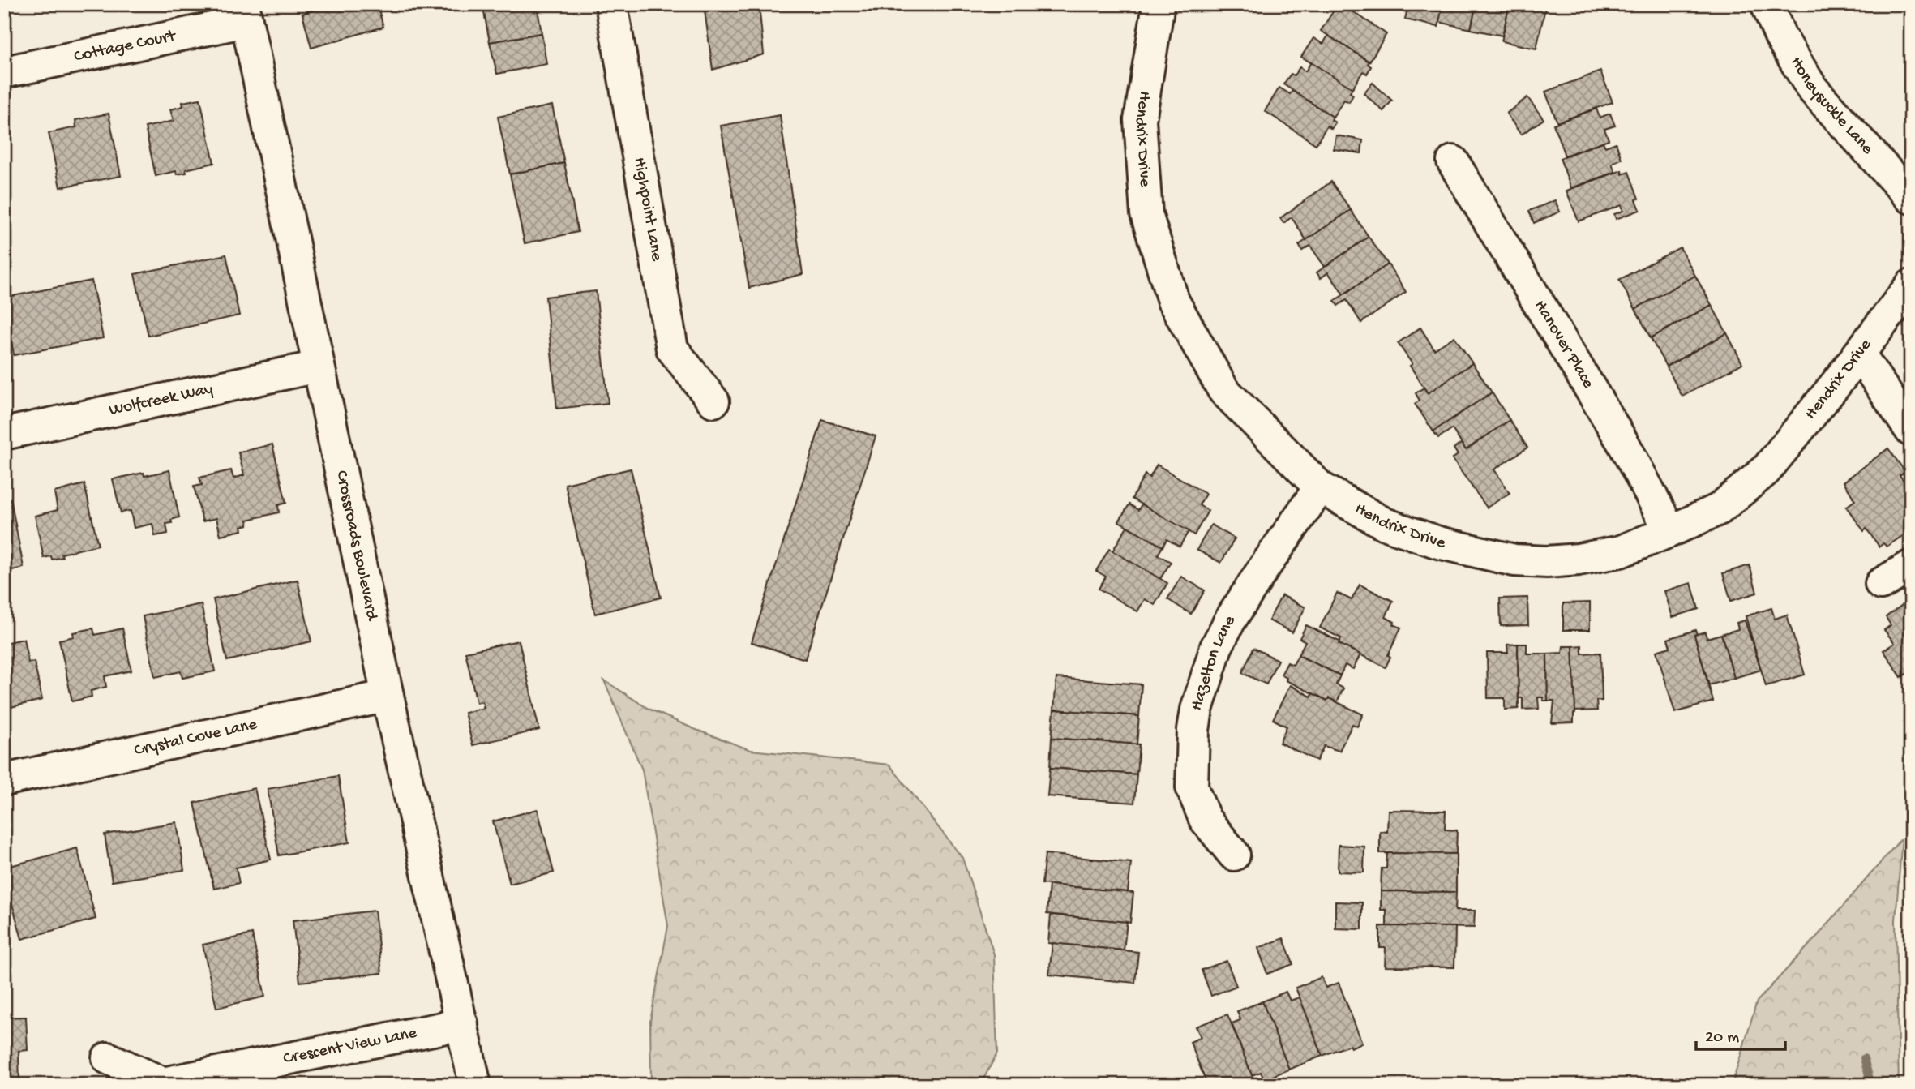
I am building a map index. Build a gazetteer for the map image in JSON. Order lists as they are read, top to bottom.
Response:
{
  "streets": {
    "street": [
      "Cottage Court",
      "Honeysuckle Lane",
      "Hendrix Drive",
      "Highpoint Lane",
      "Hanover Place",
      "Wolfcreek Way",
      "Crossroads Boulevard",
      "Hazelton Lane",
      "Crystal Cove Lane",
      "Crescent View Lane"
    ]
  },
  "crossings": [
    ["Cottage Court", "Crossroads Boulevard"],
    ["Hendrix Drive", "Hanover Place"],
    ["Hendrix Drive", "Hazelton Lane"],
    ["Wolfcreek Way", "Crossroads Boulevard"],
    ["Crossroads Boulevard", "Crystal Cove Lane"],
    ["Crossroads Boulevard", "Crescent View Lane"]
  ],
  "scale_bar": "20 m"
}
